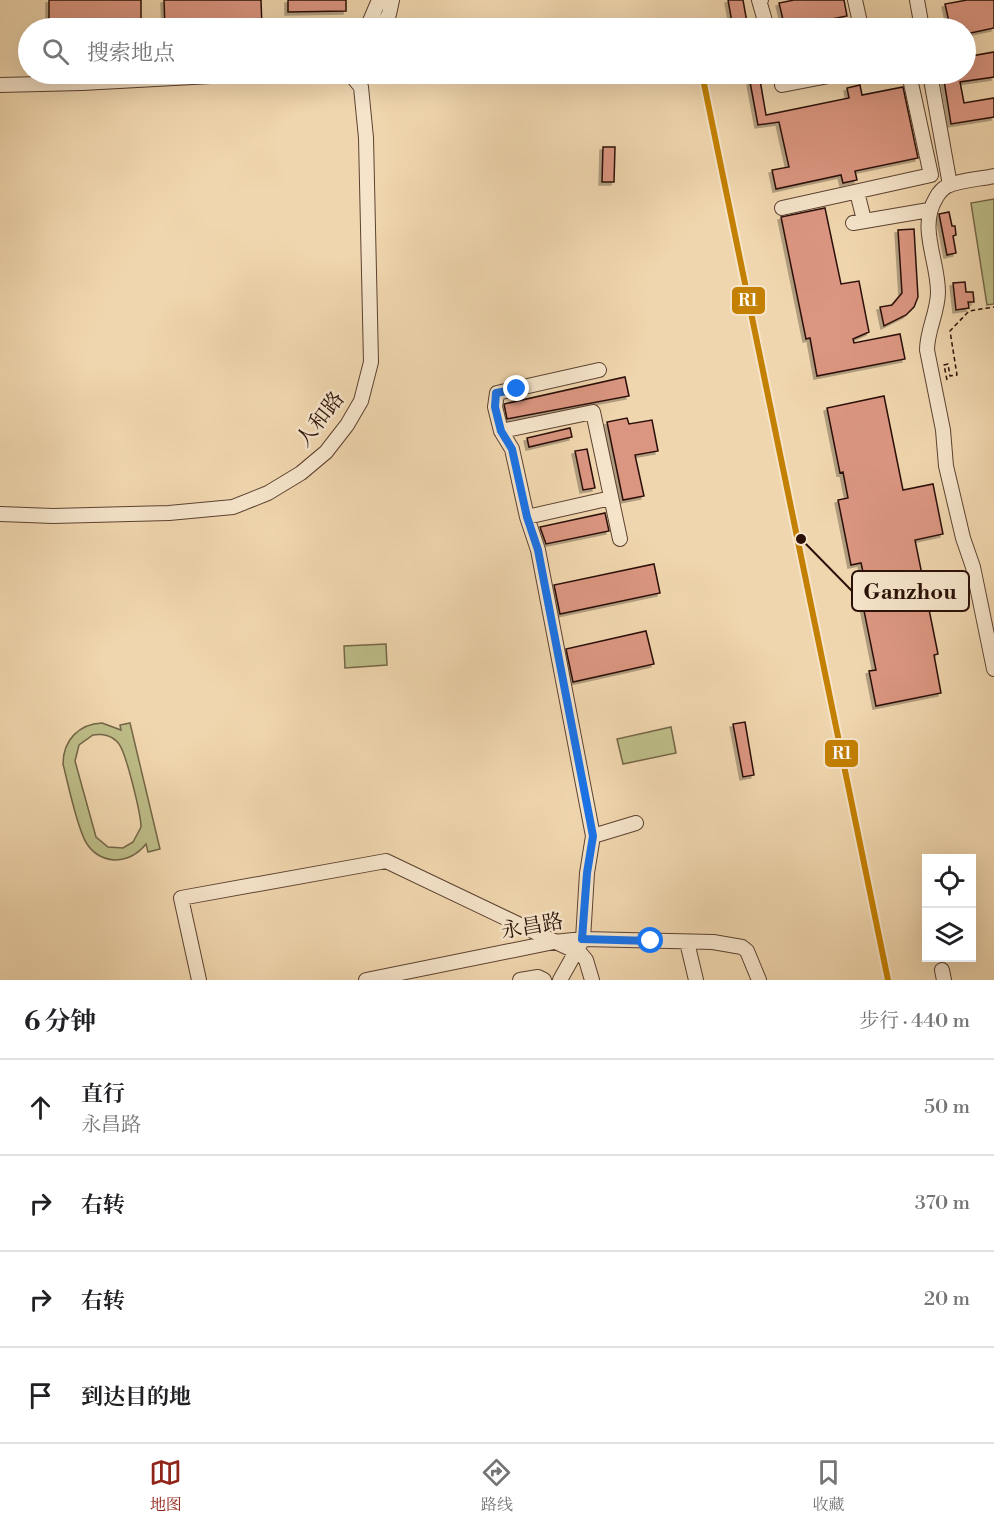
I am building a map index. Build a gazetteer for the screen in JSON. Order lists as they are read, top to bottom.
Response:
{
  "streets": {
    "street": ["人和路", "永昌路"]
  },
  "places": ["Ganzhou"],
  "lines": ["transit line R1"],
  "page": {
    "search": "搜索地点",
    "heading": ["6 分钟", "步行 · 440 m"],
    "list": [
      ["直行", "永昌路", "50 m"],
      ["右转", "370 m"],
      ["右转", "20 m"],
      "到达目的地"
    ],
    "nav": ["地图", "路线", "收藏"]
  }
}
